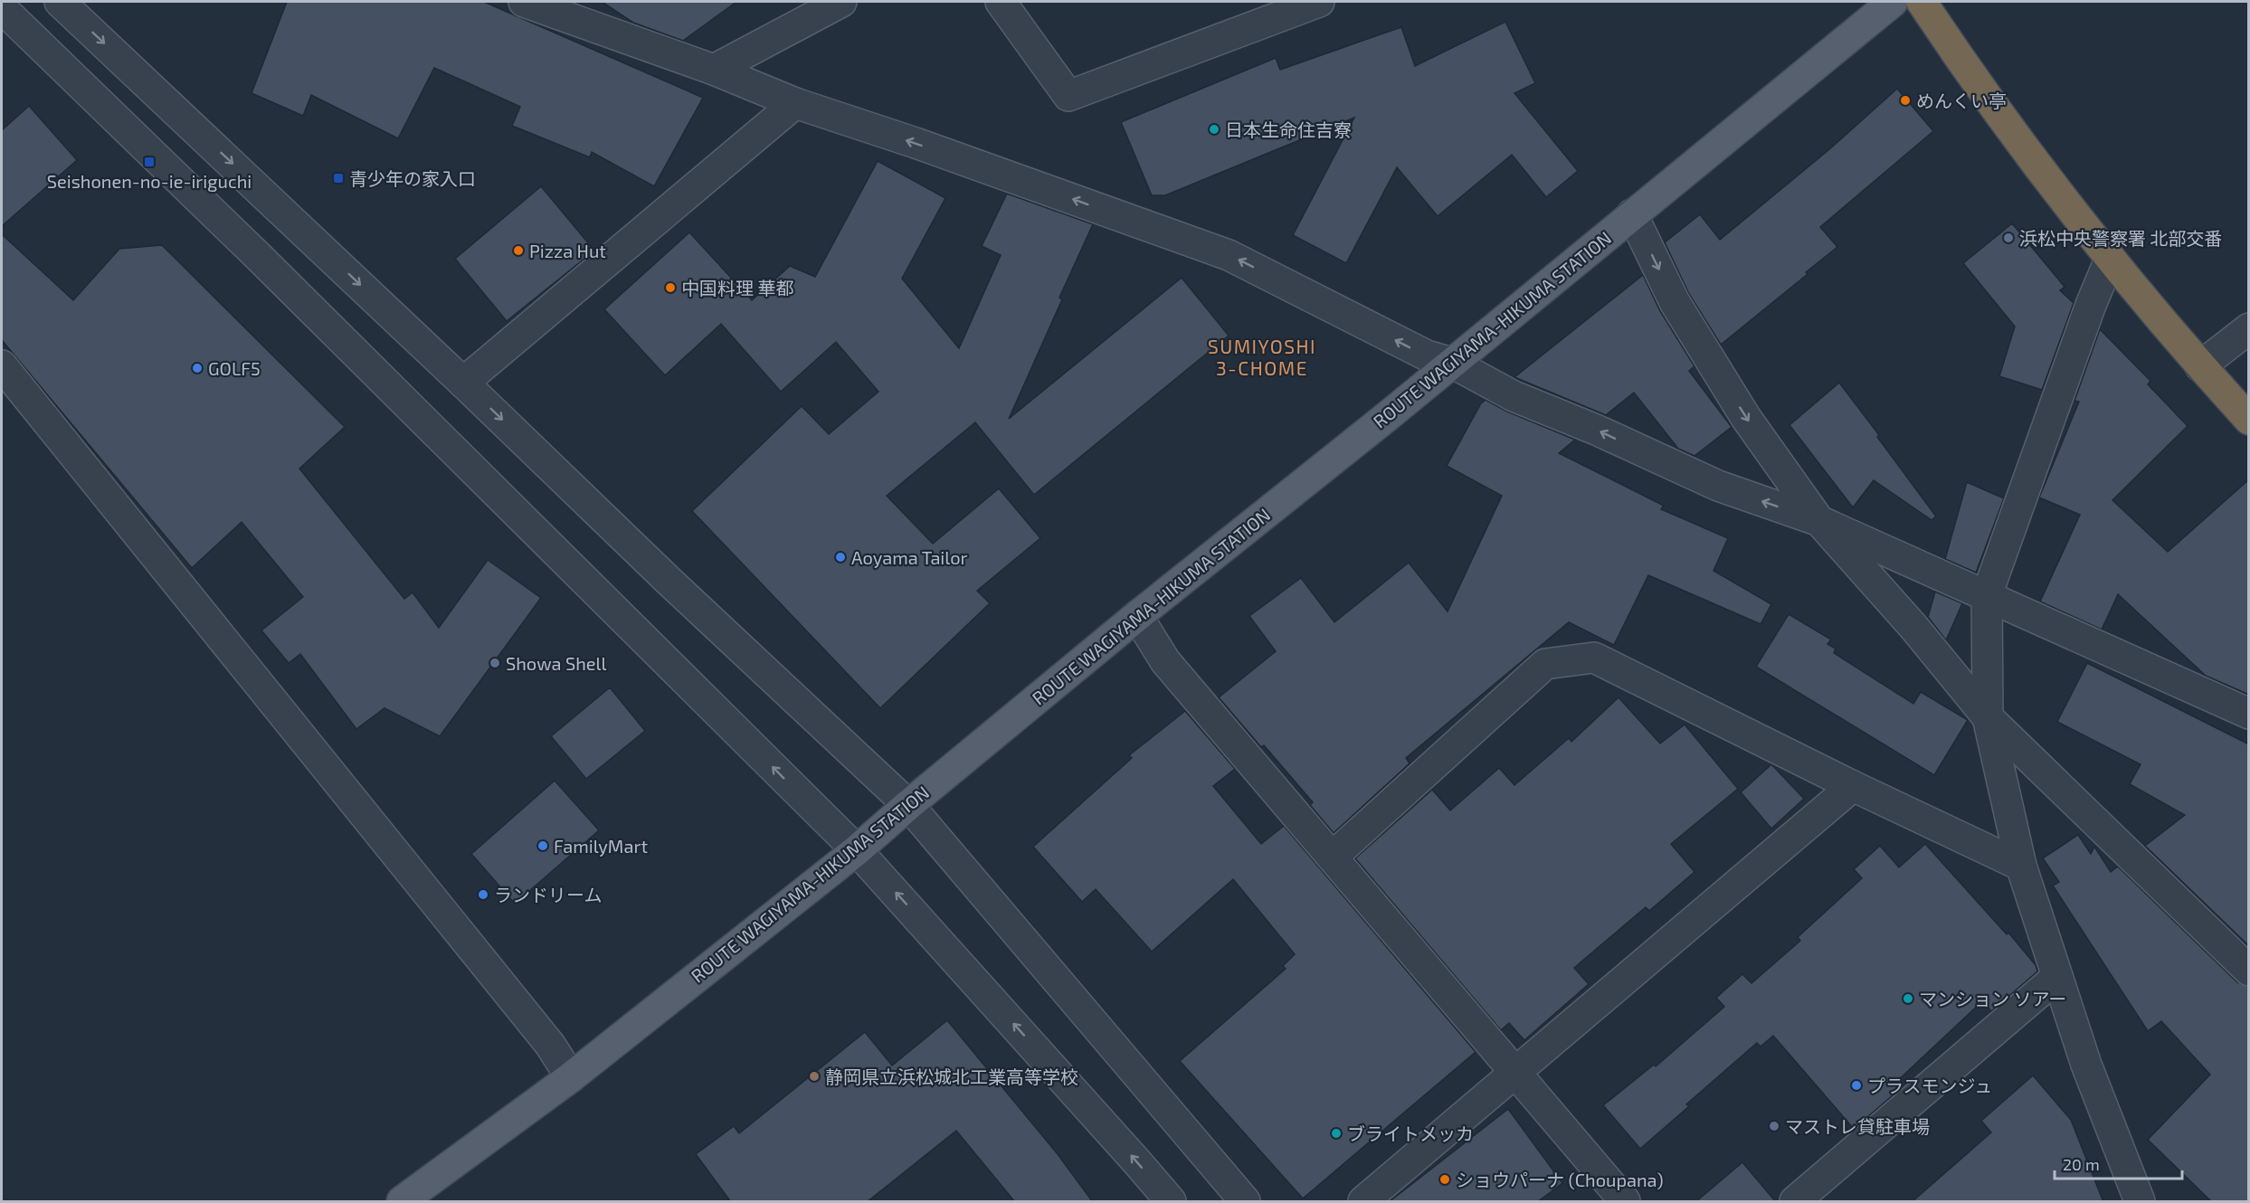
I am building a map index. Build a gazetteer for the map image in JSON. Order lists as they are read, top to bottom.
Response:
{
  "streets": {
    "main road": ["ROUTE WAGIYAMA-HIKUMA STATION"]
  },
  "districts": ["SUMIYOSHI 3-CHOME"],
  "places": {
    "other": [
      "めんくい亭",
      "日本生命住吉寮",
      "浜松中央警察署 北部交番",
      "Pizza Hut",
      "中国料理 華都",
      "GOLF5",
      "Aoyama Tailor",
      "Showa Shell",
      "FamilyMart",
      "ランドリーム",
      "マンション ソアー",
      "静岡県立浜松城北工業高等学校",
      "プラスモンジュ",
      "マストレ貸駐車場",
      "ブライトメッカ",
      "ショウパーナ (Choupana)"
    ],
    "transit": ["Seishonen-no-ie-iriguchi", "青少年の家入口"]
  },
  "scale_bar": "20 m"
}
